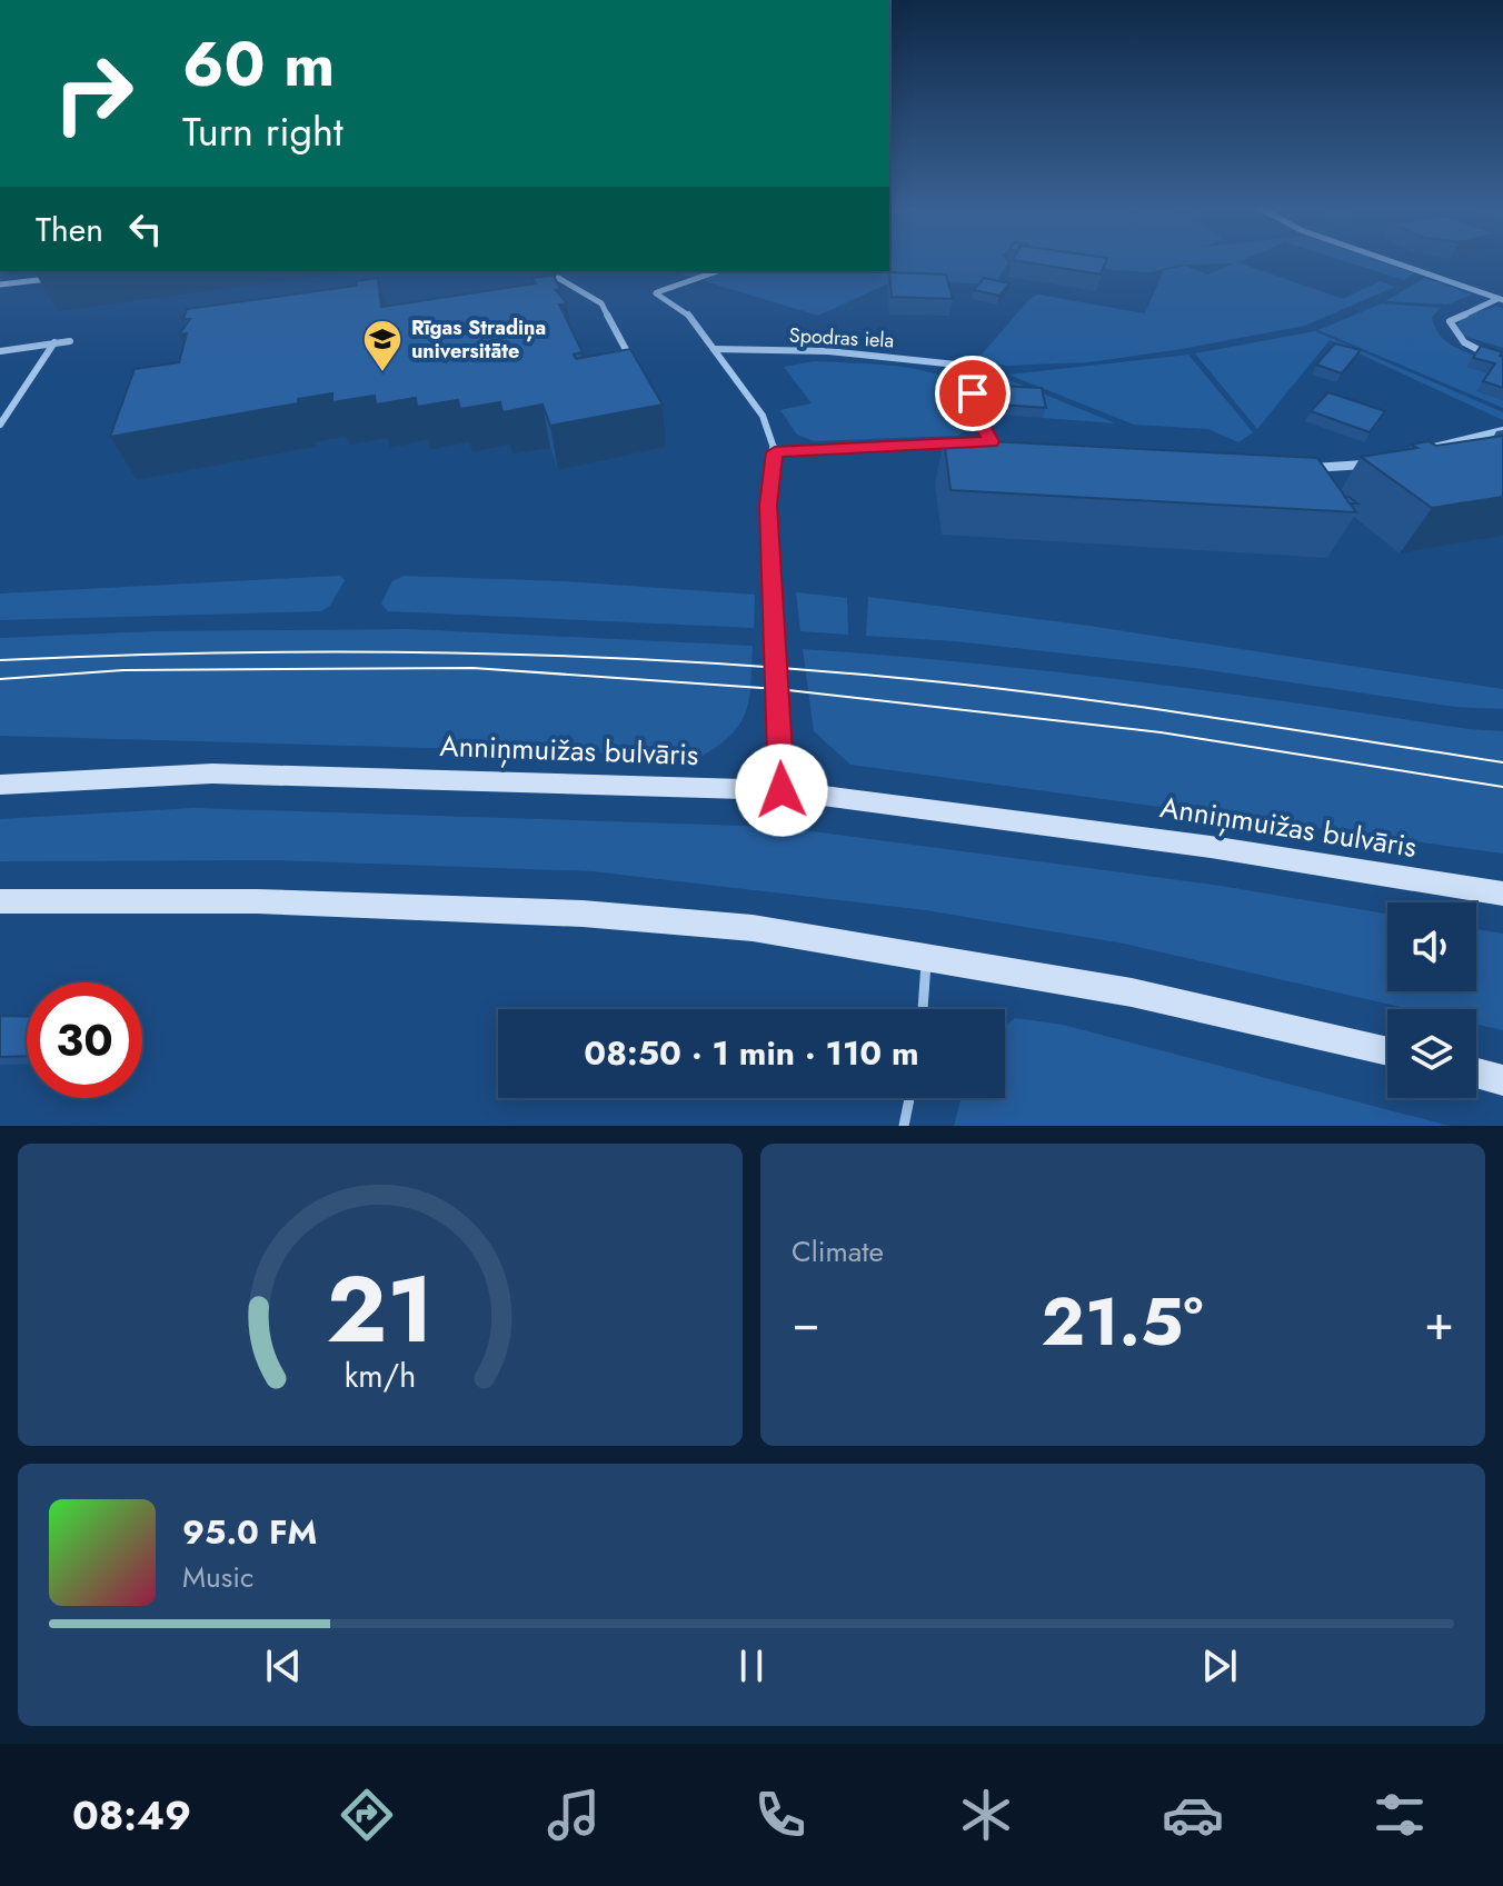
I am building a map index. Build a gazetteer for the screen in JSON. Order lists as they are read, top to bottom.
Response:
{
  "streets": {
    "street": ["Spodras iela", "Anniņmuižas bulvāris"]
  },
  "places": {
    "school or university": ["Rīgas Stradiņa universitāte"]
  },
  "page": {
    "turn": ["60 m", "Turn right"],
    "then": "Then",
    "limit": "30",
    "trip": "08:50 · 1 min · 110 m",
    "tile": "Climate",
    "heat": ["−", "21.5°", "+"],
    "song": ["95.0 FM", "Music"],
    "tabs": "08:49",
    "gauge": ["21", "km/h"]
  }
}
